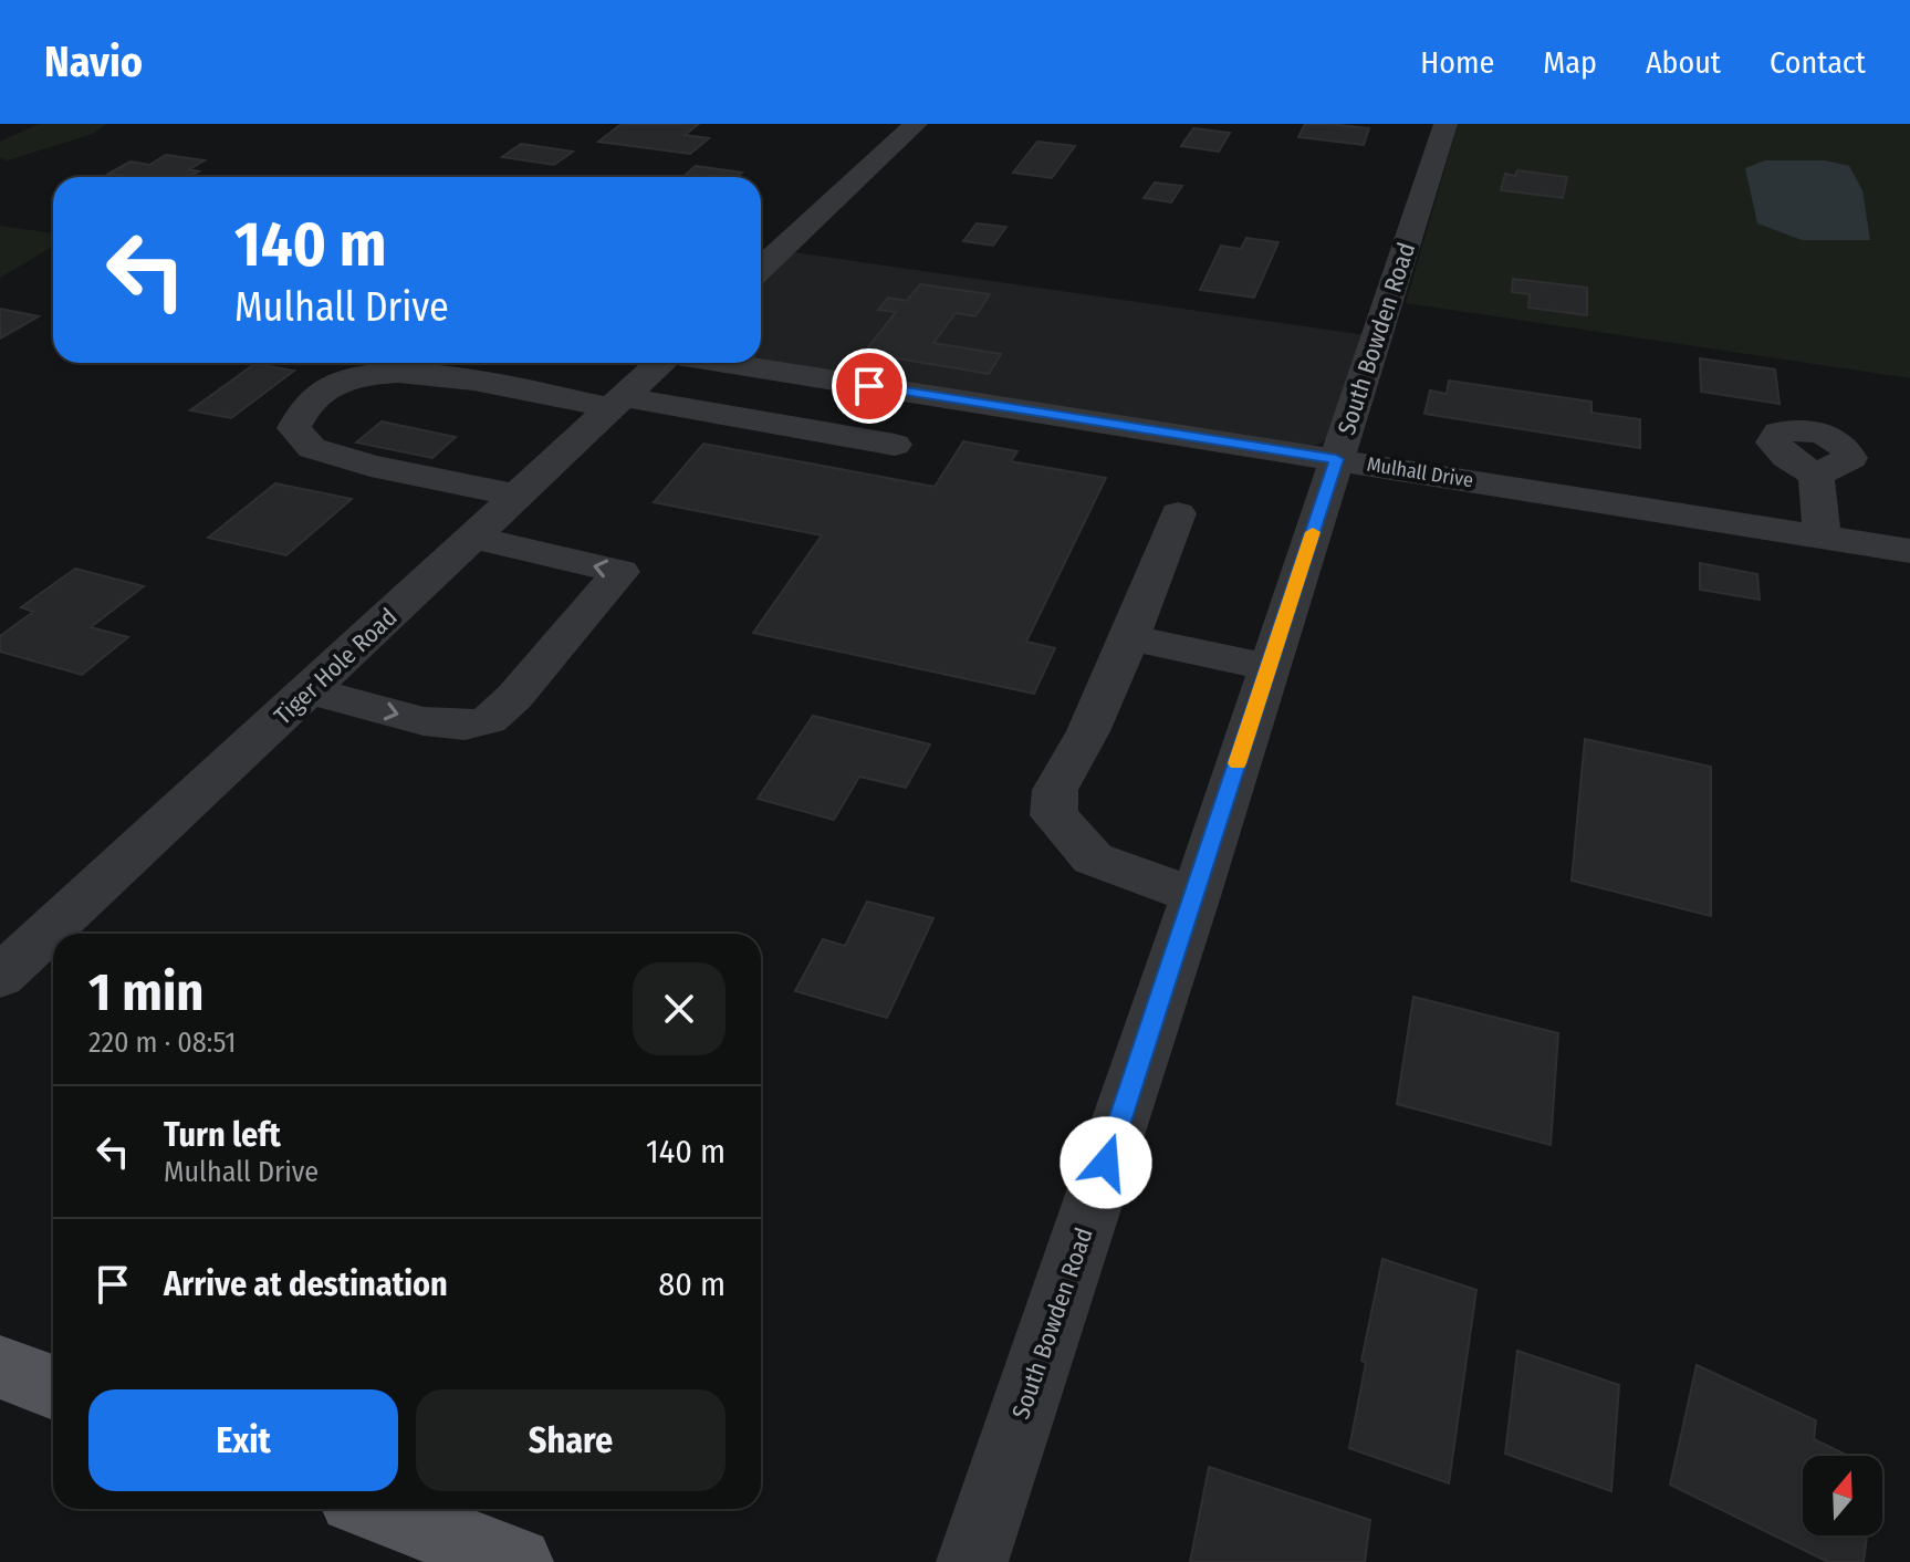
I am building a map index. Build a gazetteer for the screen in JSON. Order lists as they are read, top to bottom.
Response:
{
  "streets": {
    "street": ["South Bowden Road", "Mulhall Drive", "Tiger Hole Road"]
  },
  "crossings": [
    ["South Bowden Road", "Mulhall Drive"]
  ],
  "north": "top",
  "page": {
    "header": "Navio",
    "nav": [
      "Home",
      "Map",
      "About",
      "Contact"
    ],
    "turn": ["140 m", "Mulhall Drive"],
    "heading": ["1 min", "220 m · 08:51"],
    "list": [
      {
        "name": "Turn left",
        "note": "Mulhall Drive",
        "value": "140 m"
      },
      {
        "name": "Arrive at destination",
        "value": "80 m"
      }
    ],
    "buttons": ["Exit", "Share"]
  }
}
